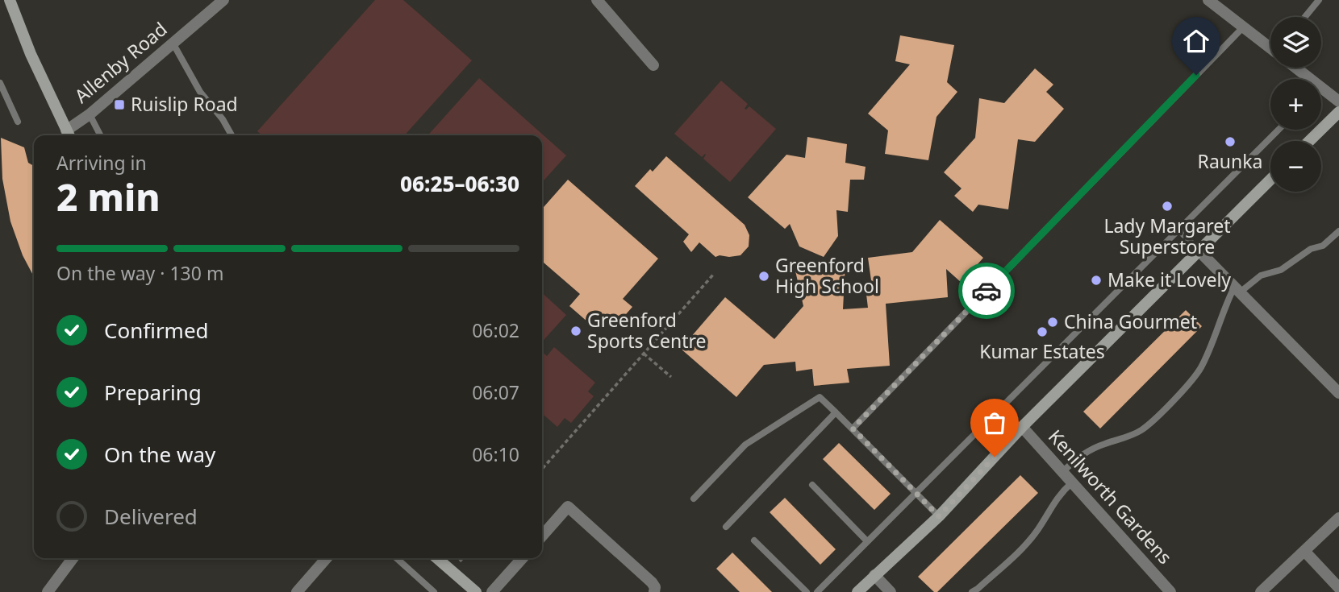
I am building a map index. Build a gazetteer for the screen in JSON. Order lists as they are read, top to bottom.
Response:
{
  "streets": {
    "street": ["Allenby Road", "Kenilworth Gardens"]
  },
  "places": {
    "transit": ["Ruislip Road"],
    "other": [
      "Raunka",
      "Lady Margaret Superstore",
      "Greenford High School",
      "Make it Lovely",
      "China Gourmet",
      "Greenford Sports Centre",
      "Kumar Estates"
    ]
  },
  "page": {
    "map_buttons": ["+", "−"],
    "heading": ["2 min", "Arriving in", "06:25–06:30"],
    "bar": "On the way · 130 m",
    "list": [
      ["Confirmed", "06:02"],
      ["Preparing", "06:07"],
      ["On the way", "06:10"],
      "Delivered"
    ]
  }
}
